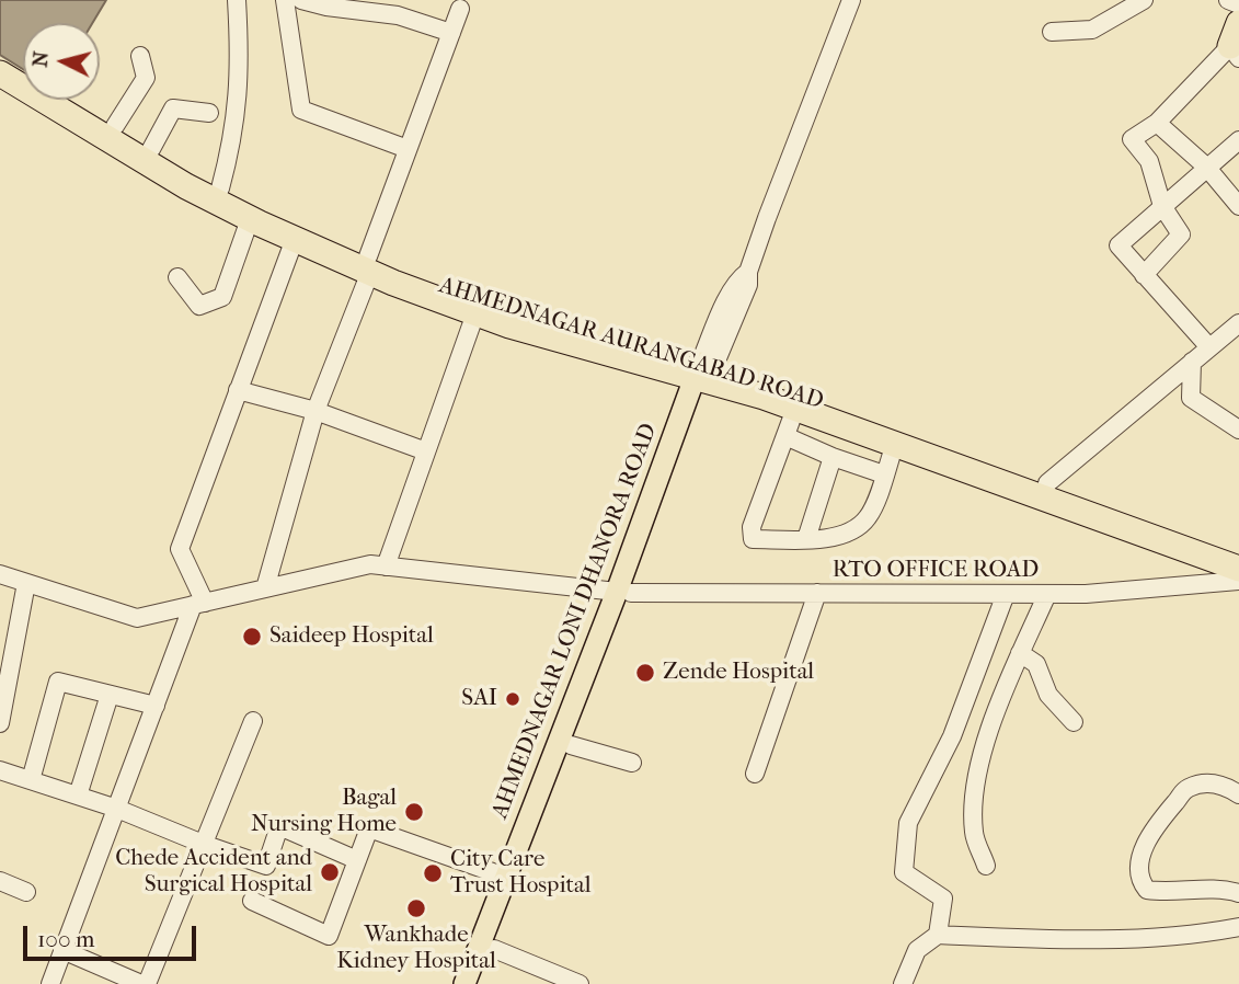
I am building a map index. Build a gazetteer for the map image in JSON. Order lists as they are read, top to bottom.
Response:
{
  "streets": {
    "highway": ["AHMEDNAGAR AURANGABAD ROAD"],
    "main road": ["AHMEDNAGAR LONI DHANORA ROAD"],
    "street": ["RTO OFFICE ROAD"]
  },
  "crossings": [
    ["AHMEDNAGAR AURANGABAD ROAD", "AHMEDNAGAR LONI DHANORA ROAD"],
    ["RTO OFFICE ROAD", "AHMEDNAGAR LONI DHANORA ROAD"]
  ],
  "places": [
    "Saideep Hospital",
    "Zende Hospital",
    "SAI",
    "Bagal Nursing Home",
    "Chede Accident and Surgical Hospital",
    "City Care Trust Hospital",
    "Wankhade Kidney Hospital"
  ],
  "scale_bar": "100 m",
  "north": "left"
}
